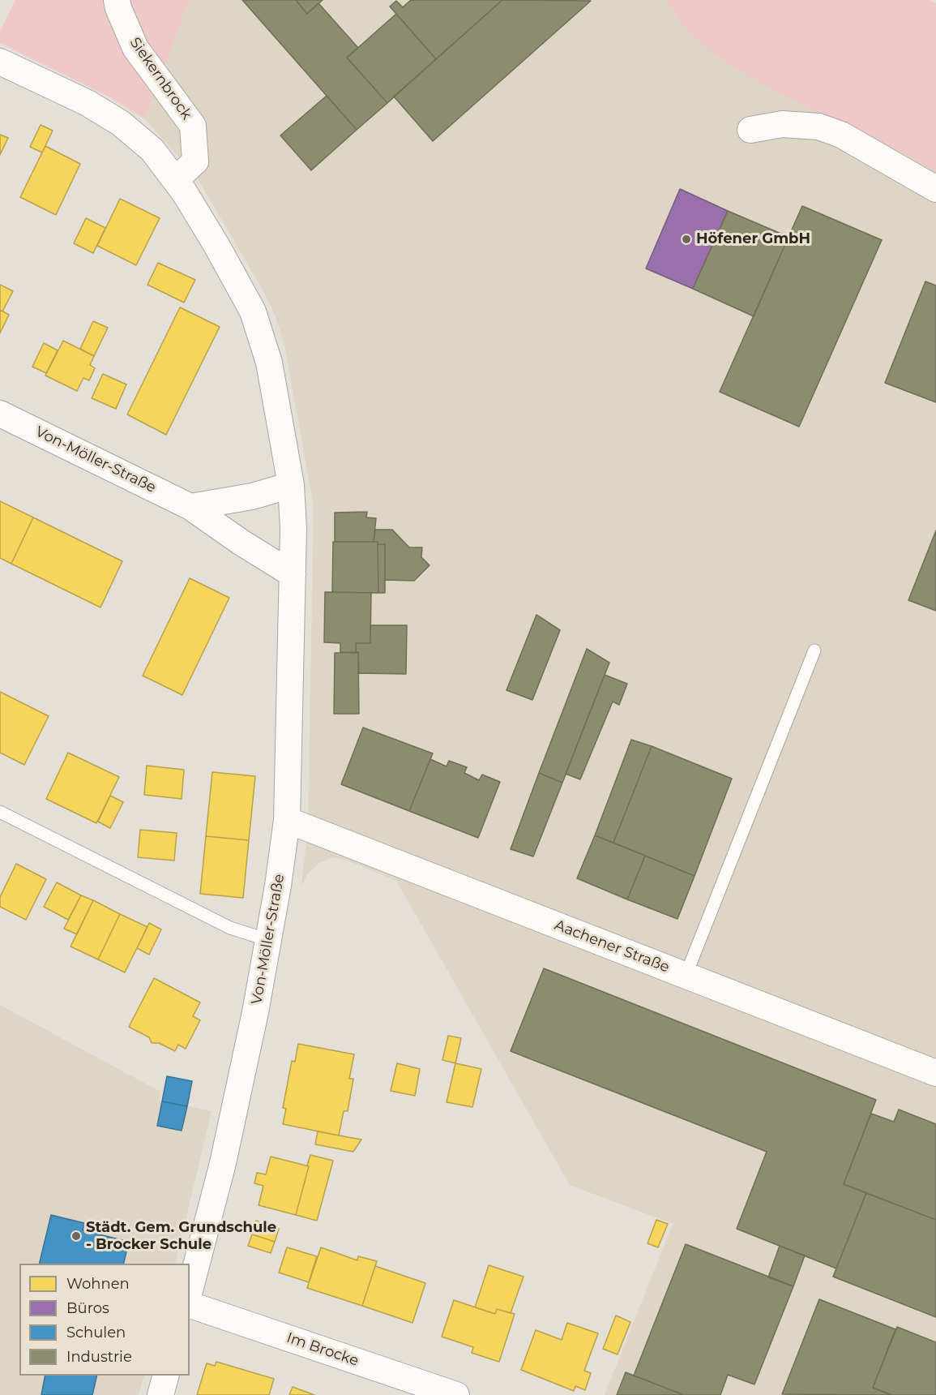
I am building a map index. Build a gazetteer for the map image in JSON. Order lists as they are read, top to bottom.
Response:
{
  "streets": {
    "street": [
      "Siekernbrock",
      "Von-Möller-Straße",
      "Aachener Straße",
      "Im Brocke"
    ]
  },
  "crossings": [
    ["Siekernbrock", "Von-Möller-Straße"],
    ["Von-Möller-Straße", "Aachener Straße"]
  ],
  "places": ["Höfener GmbH", "Städt. Gem. Grundschule - Brocker Schule"],
  "legend": [
    "Wohnen",
    "Büros",
    "Schulen",
    "Industrie"
  ]
}
